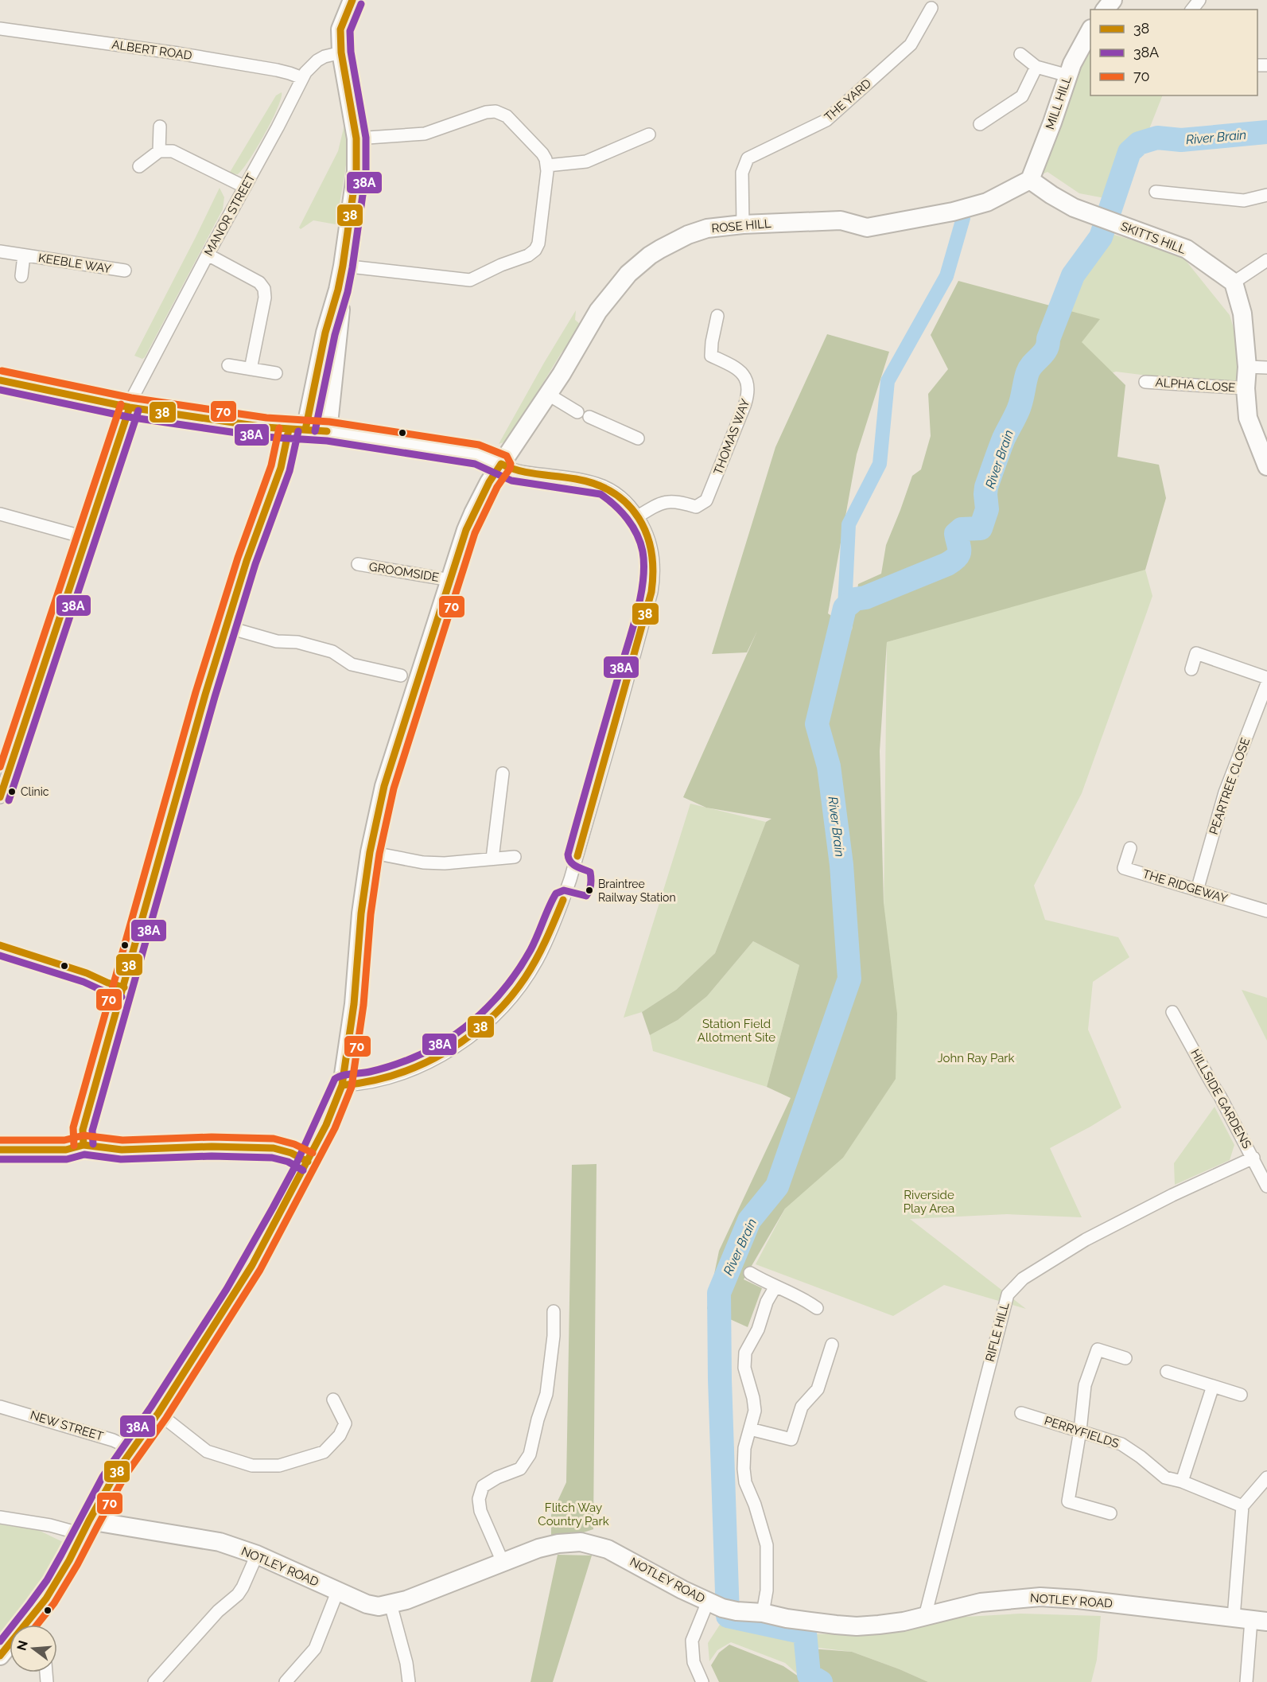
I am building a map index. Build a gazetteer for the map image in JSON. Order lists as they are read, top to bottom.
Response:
{
  "streets": {
    "street": [
      "ALBERT ROAD",
      "THE YARD",
      "MILL HILL",
      "MANOR STREET",
      "ROSE HILL",
      "SKITTS HILL",
      "KEEBLE WAY",
      "ALPHA CLOSE",
      "THOMAS WAY",
      "GROOMSIDE",
      "PEARTREE CLOSE",
      "THE RIDGEWAY",
      "HILLSIDE GARDENS",
      "RIFLE HILL",
      "NEW STREET",
      "PERRYFIELDS",
      "NOTLEY ROAD"
    ]
  },
  "crossings": [
    ["ALBERT ROAD", "MANOR STREET"],
    ["THE YARD", "ROSE HILL"],
    ["MILL HILL", "ROSE HILL"],
    ["MILL HILL", "SKITTS HILL"],
    ["ROSE HILL", "SKITTS HILL"],
    ["ROSE HILL", "GROOMSIDE"],
    ["ROSE HILL", "NEW STREET"],
    ["ROSE HILL", "NOTLEY ROAD"],
    ["PEARTREE CLOSE", "THE RIDGEWAY"],
    ["HILLSIDE GARDENS", "RIFLE HILL"],
    ["RIFLE HILL", "NOTLEY ROAD"]
  ],
  "water": ["River Brain"],
  "parks": [
    "Station Field Allotment Site",
    "John Ray Park",
    "Riverside Play Area",
    "Flitch Way Country Park"
  ],
  "places": ["Clinic", "Braintree Railway Station"],
  "lines": ["transit line 38", "transit line 38A", "transit line 70"],
  "legend": ["38", "38A", "70"],
  "north": "left"
}
